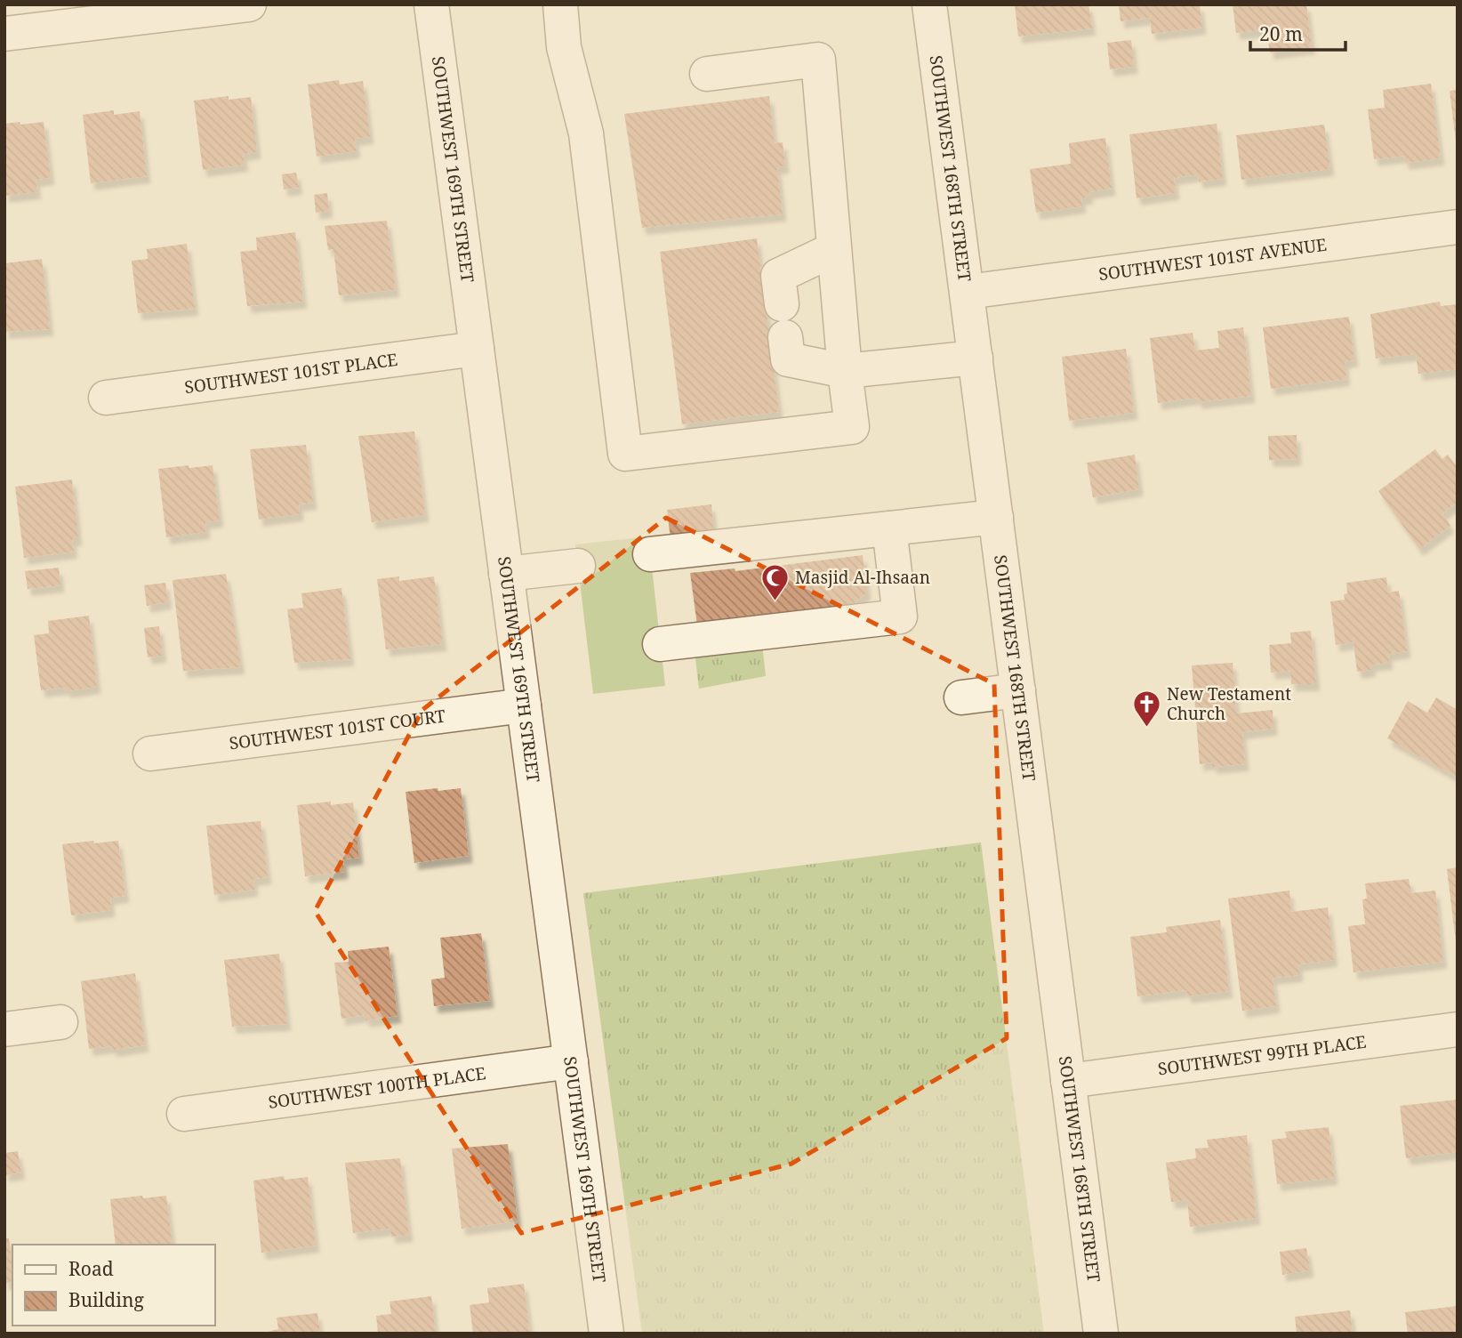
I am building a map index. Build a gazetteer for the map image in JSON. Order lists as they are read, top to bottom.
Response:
{
  "streets": {
    "street": [
      "SOUTHWEST 169TH STREET",
      "SOUTHWEST 168TH STREET",
      "SOUTHWEST 101ST AVENUE",
      "SOUTHWEST 101ST PLACE",
      "SOUTHWEST 101ST COURT",
      "SOUTHWEST 99TH PLACE",
      "SOUTHWEST 100TH PLACE"
    ]
  },
  "crossings": [
    ["SOUTHWEST 169TH STREET", "SOUTHWEST 101ST PLACE"],
    ["SOUTHWEST 169TH STREET", "SOUTHWEST 101ST COURT"],
    ["SOUTHWEST 169TH STREET", "SOUTHWEST 100TH PLACE"],
    ["SOUTHWEST 168TH STREET", "SOUTHWEST 101ST AVENUE"],
    ["SOUTHWEST 168TH STREET", "SOUTHWEST 99TH PLACE"]
  ],
  "places": {
    "mosque": ["Masjid Al-Ihsaan"],
    "church": ["New Testament Church"]
  },
  "legend": ["Road", "Building"],
  "scale_bar": "20 m"
}
